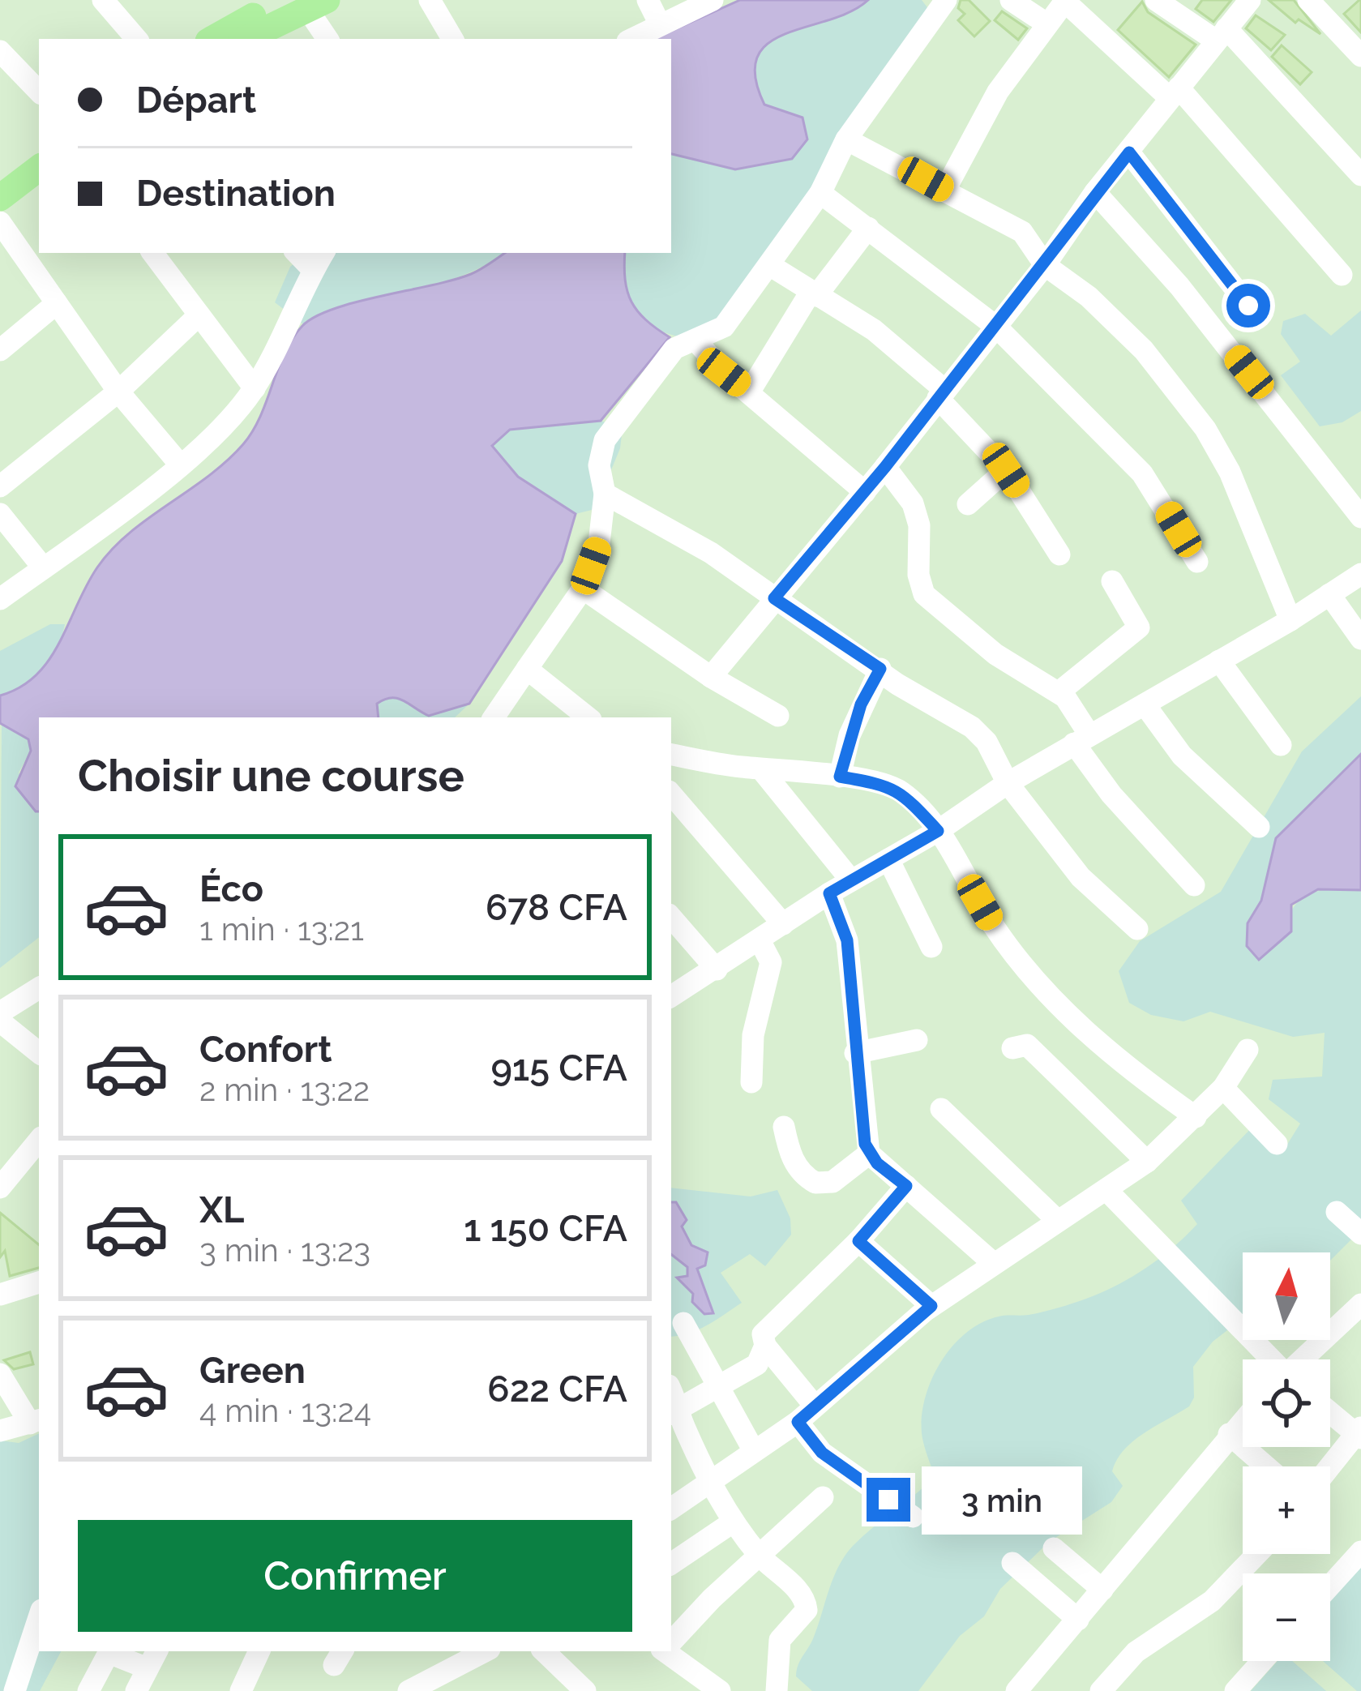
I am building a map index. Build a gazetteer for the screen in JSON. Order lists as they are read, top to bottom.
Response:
{
  "north": "top",
  "page": {
    "banner": ["Départ", "Destination"],
    "heading": "Choisir une course",
    "list": [
      {
        "name": "Éco",
        "note": "1 min · 13:21",
        "value": "678 CFA"
      },
      {
        "name": "Confort",
        "note": "2 min · 13:22",
        "value": "915 CFA"
      },
      {
        "name": "XL",
        "note": "3 min · 13:23",
        "value": "1 150 CFA"
      },
      {
        "name": "Green",
        "note": "4 min · 13:24",
        "value": "622 CFA"
      }
    ],
    "map_buttons": ["+", "−"],
    "bubble": "3 min",
    "buttons": "Confirmer"
  }
}
